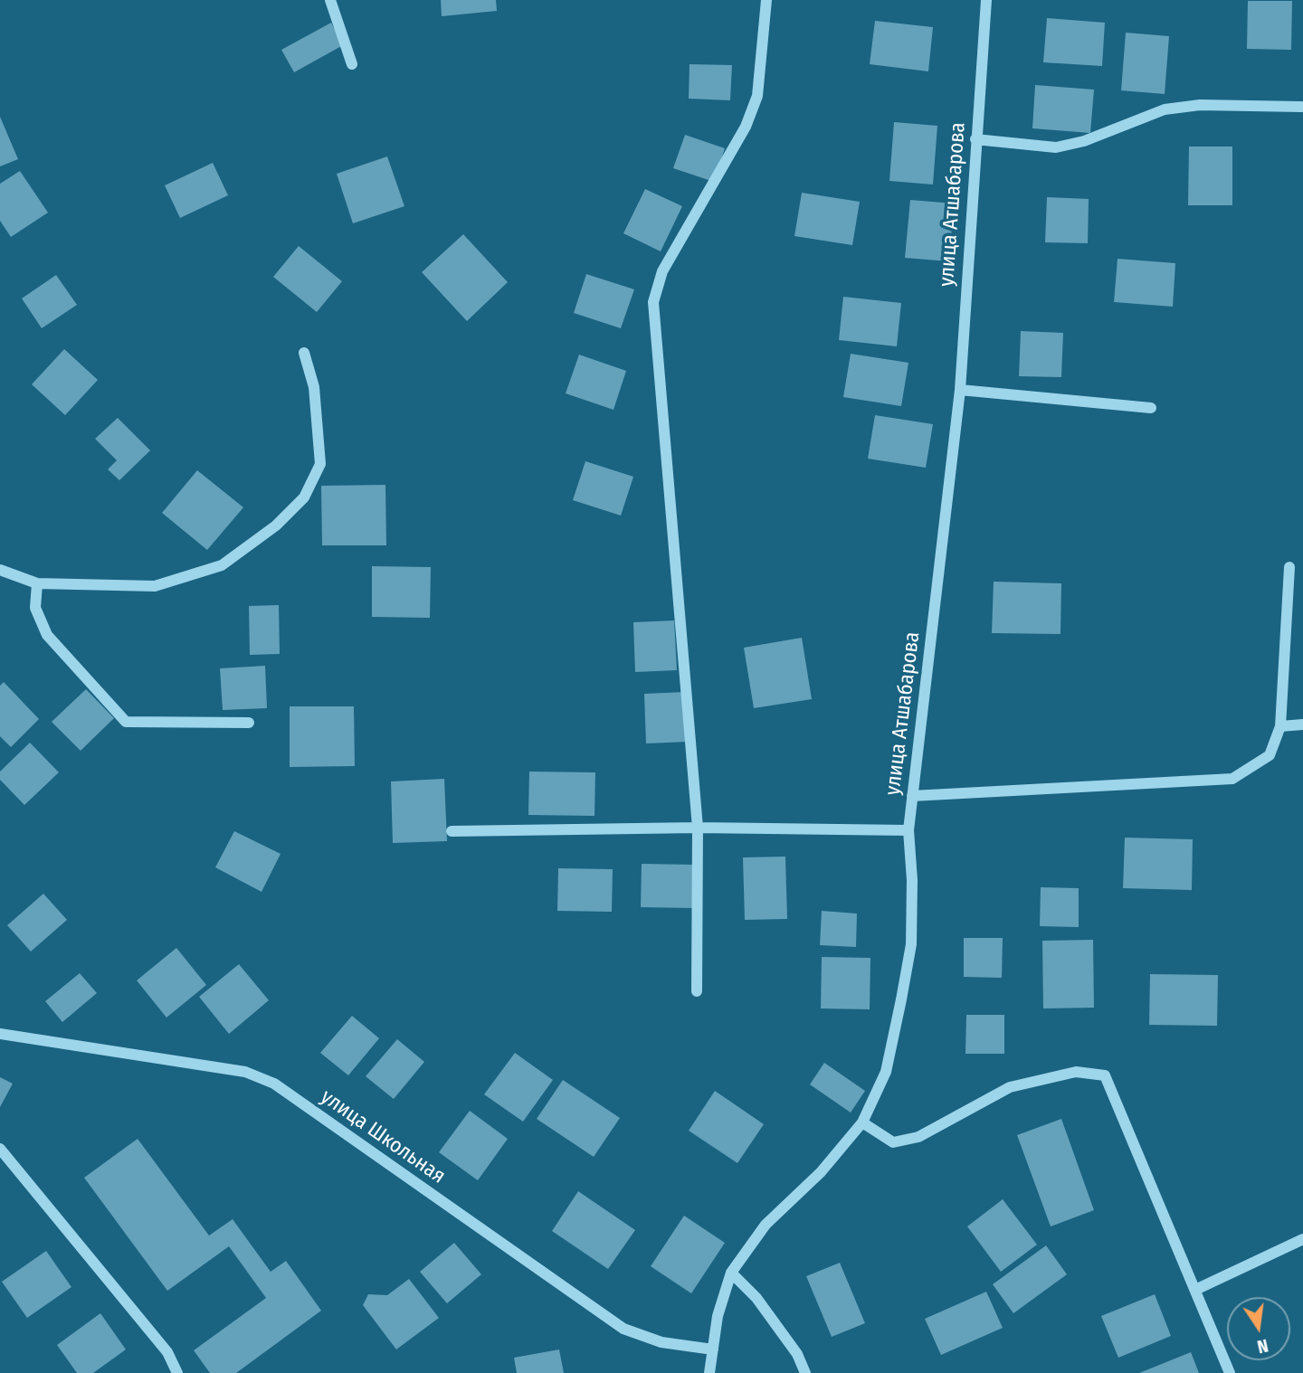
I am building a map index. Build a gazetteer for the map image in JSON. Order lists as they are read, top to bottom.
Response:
{
  "streets": {
    "street": ["улица Атшабарова", "улица Школьная"]
  },
  "crossings": [
    ["улица Атшабарова", "улица Школьная"]
  ],
  "north": "bottom"
}
